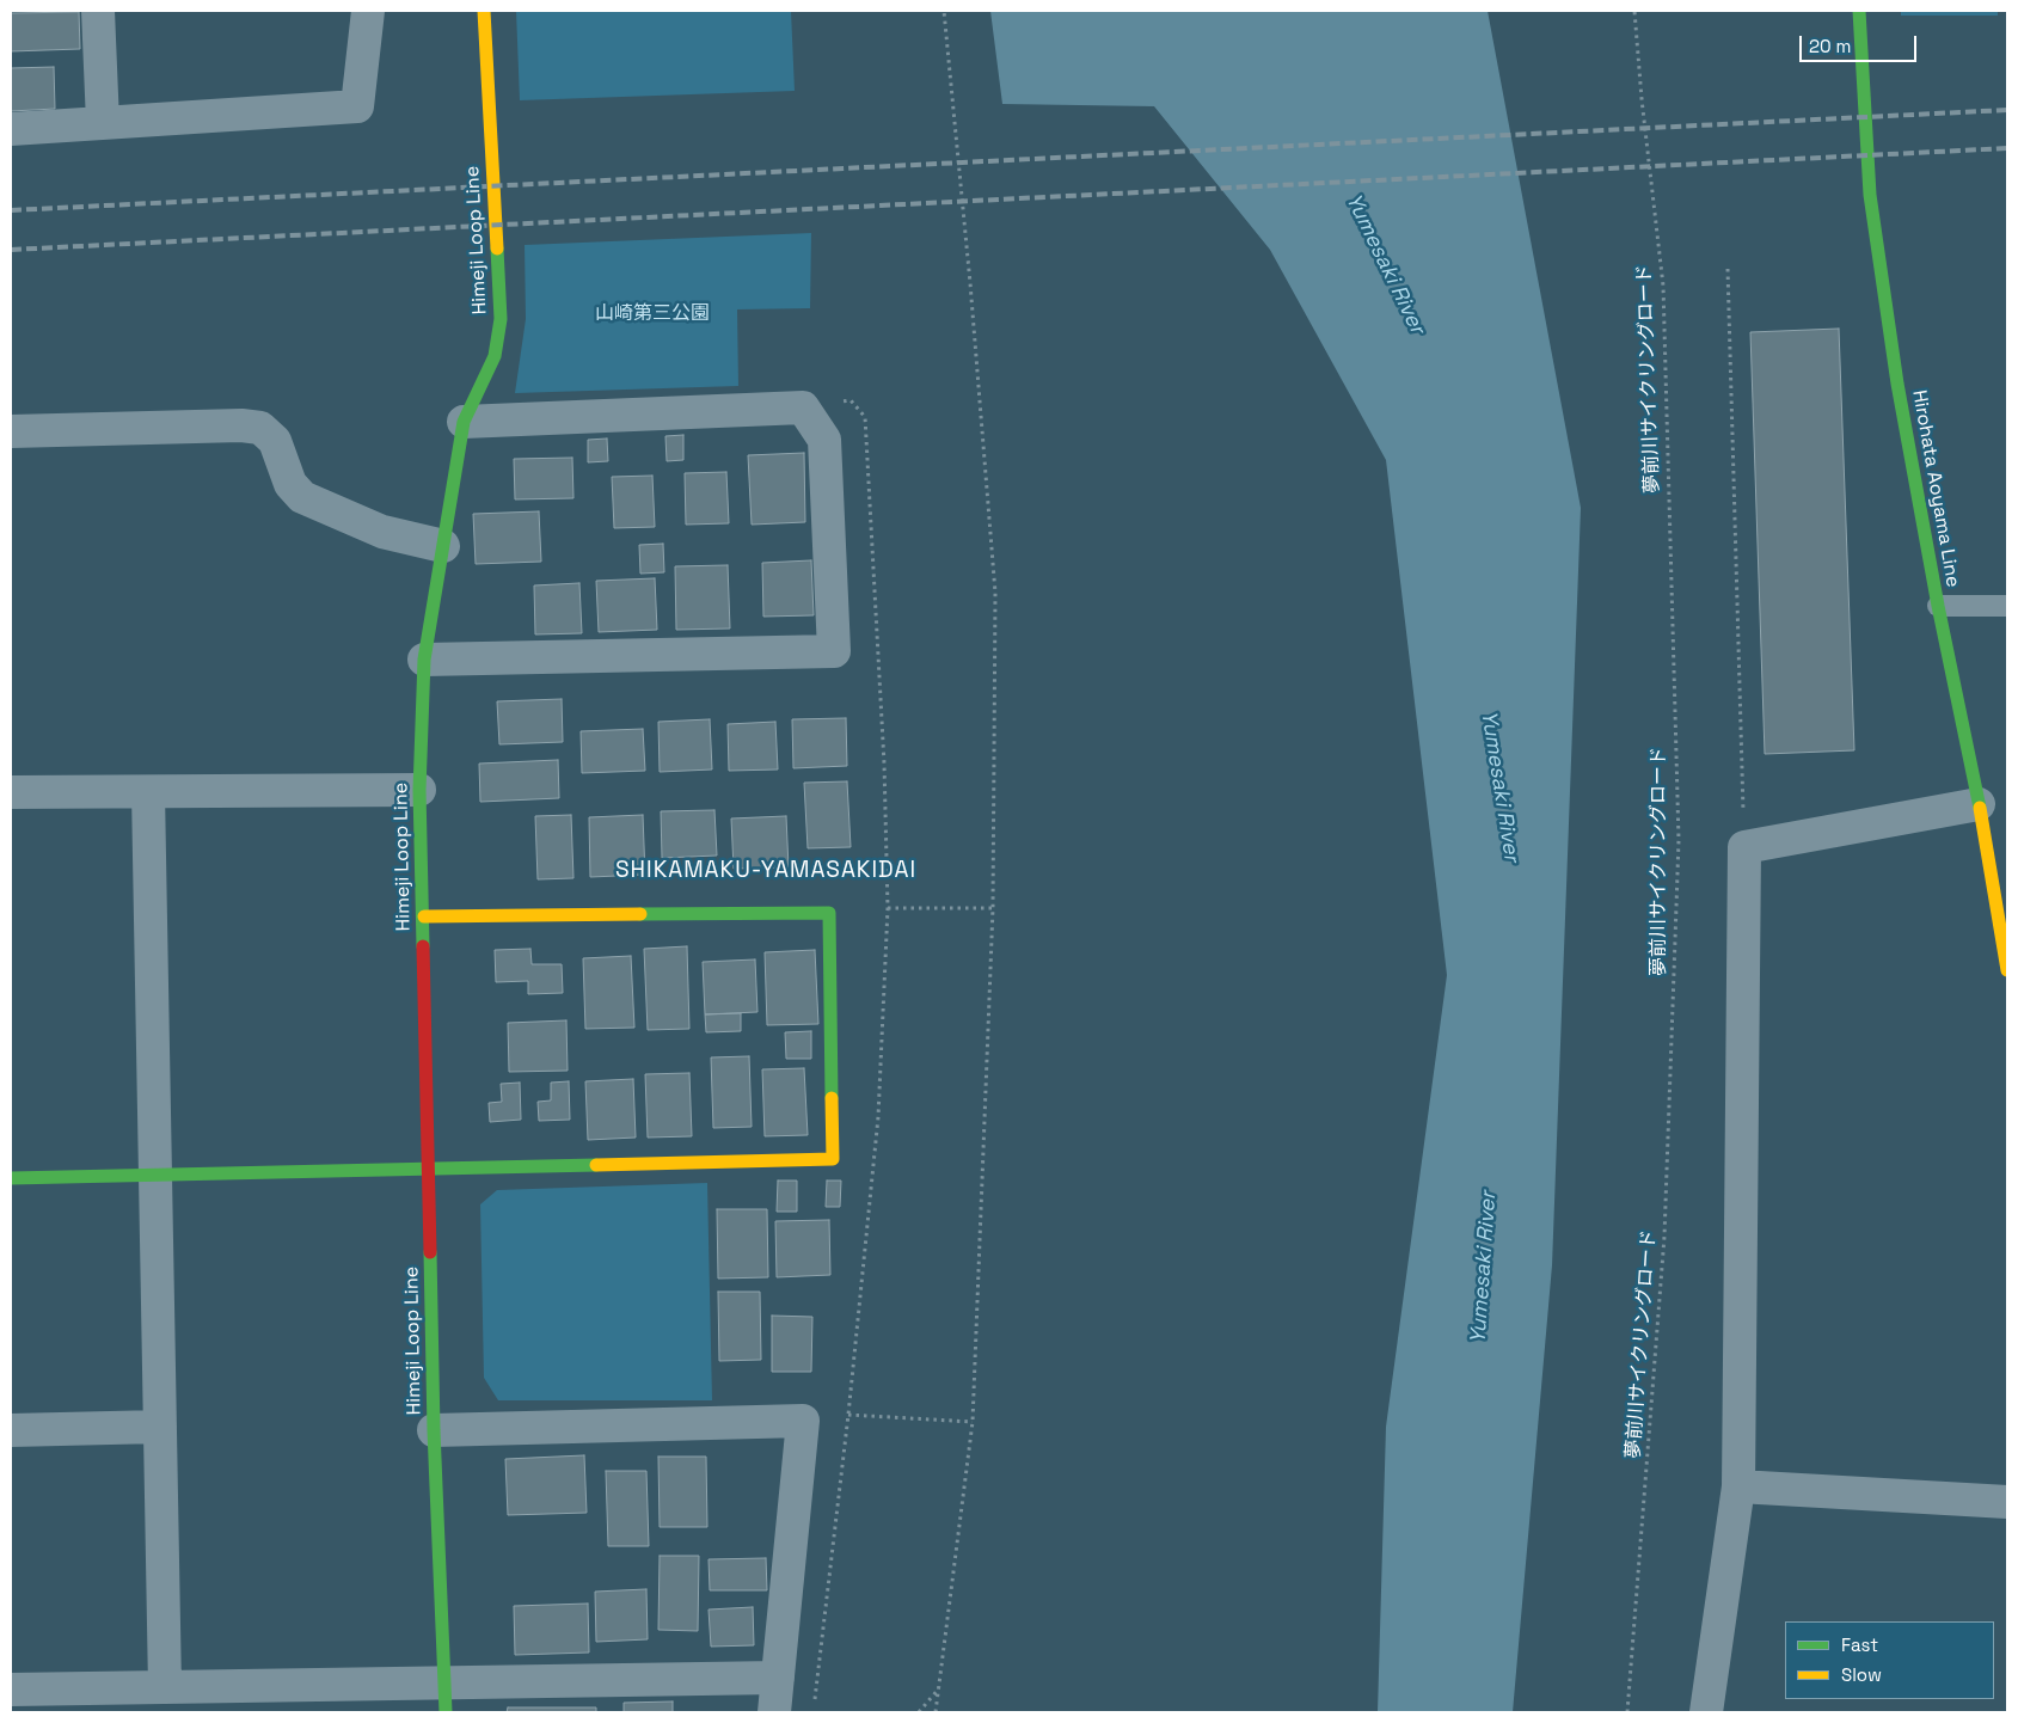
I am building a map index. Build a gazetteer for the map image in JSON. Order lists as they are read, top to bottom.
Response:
{
  "streets": {
    "main road": ["Himeji Loop Line", "Hirohata Aoyama Line"],
    "path": ["夢前川サイクリングロード"]
  },
  "districts": ["SHIKAMAKU-YAMASAKIDAI"],
  "water": ["Yumesaki River"],
  "parks": ["山崎第三公園"],
  "legend": ["Fast", "Slow"],
  "scale_bar": "20 m"
}
